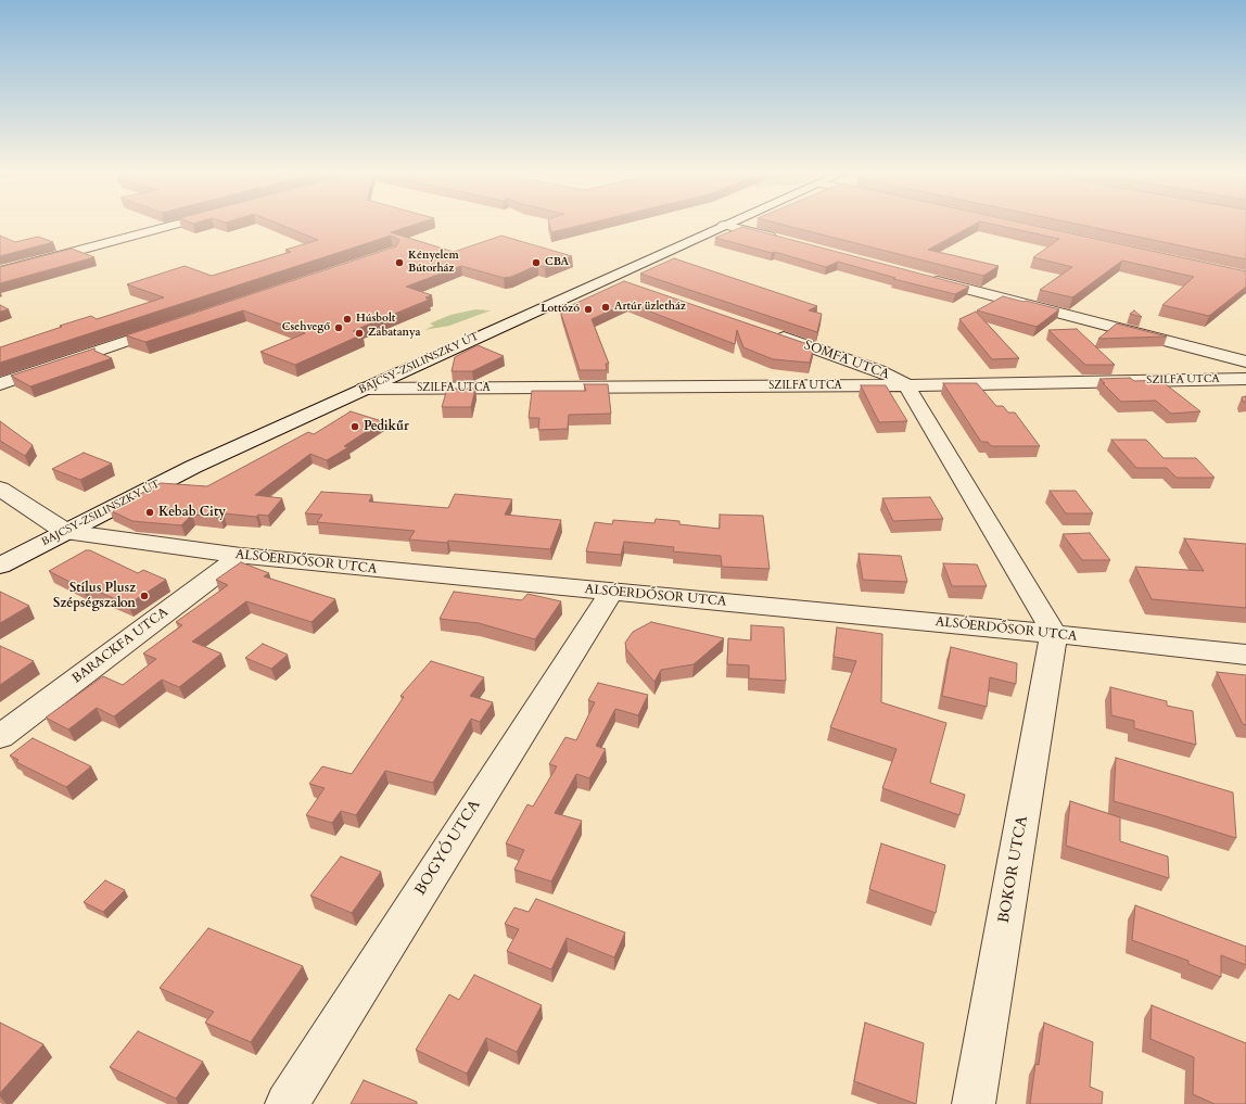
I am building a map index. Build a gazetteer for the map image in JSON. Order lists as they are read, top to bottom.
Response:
{
  "streets": {
    "street": [
      "SOMFA UTCA",
      "BAJCSY-ZSILINSZKY ÚT",
      "SZILFA UTCA",
      "ALSÓERDŐSOR UTCA",
      "BARACKFA UTCA",
      "BOGYÓ UTCA",
      "BOKOR UTCA"
    ]
  },
  "crossings": [
    ["SOMFA UTCA", "SZILFA UTCA"],
    ["SOMFA UTCA", "ALSÓERDŐSOR UTCA"],
    ["SOMFA UTCA", "BOKOR UTCA"],
    ["BAJCSY-ZSILINSZKY ÚT", "SZILFA UTCA"],
    ["BAJCSY-ZSILINSZKY ÚT", "ALSÓERDŐSOR UTCA"],
    ["ALSÓERDŐSOR UTCA", "BARACKFA UTCA"],
    ["ALSÓERDŐSOR UTCA", "BOGYÓ UTCA"],
    ["ALSÓERDŐSOR UTCA", "BOKOR UTCA"]
  ],
  "places": [
    "Kényelem Bútorház",
    "CBA",
    "Artúr üzletház",
    "Lottózó",
    "Húsbolt",
    "Csehvegő",
    "Zabatanya",
    "Pedikűr",
    "Kebab City",
    "Stílus Plusz Szépségszalon"
  ]
}
